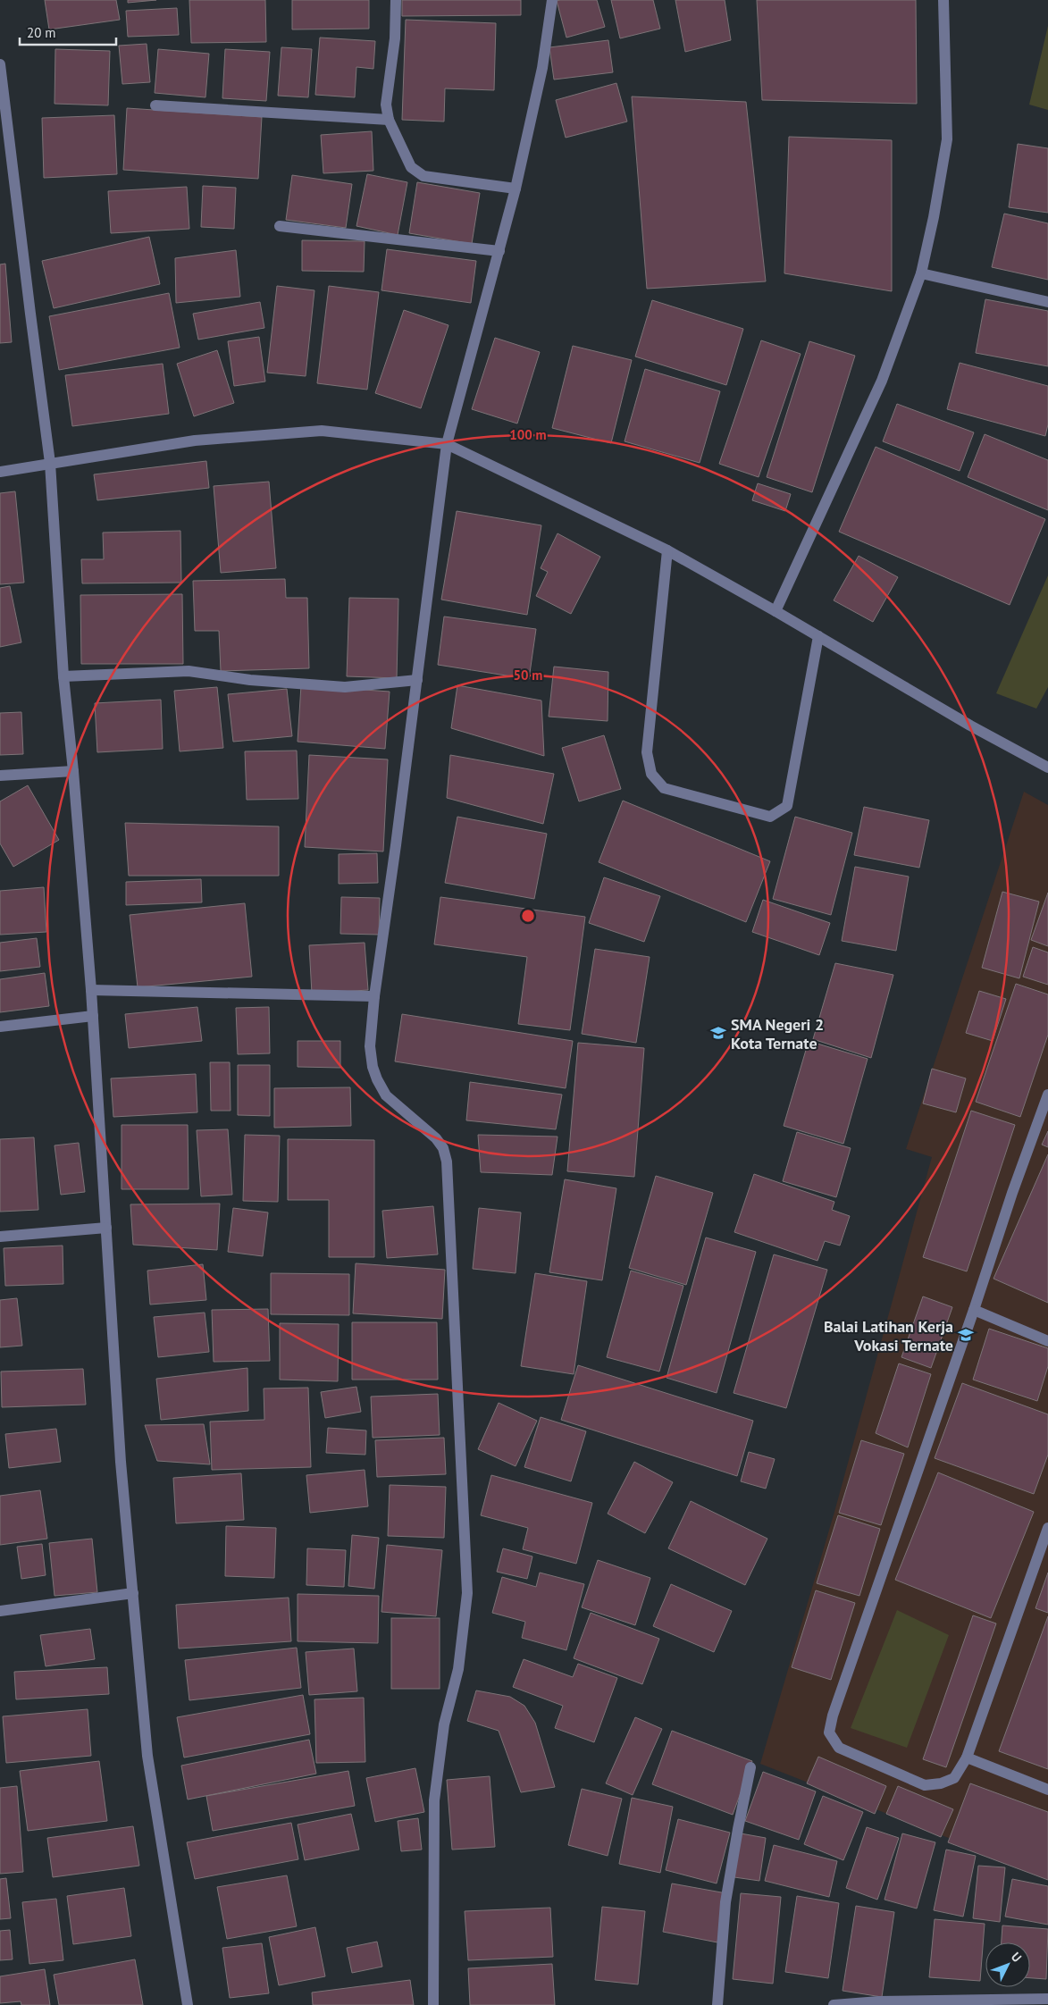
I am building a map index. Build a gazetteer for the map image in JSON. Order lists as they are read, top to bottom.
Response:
{
  "places": {
    "school or university": ["SMA Negeri 2 Kota Ternate", "Balai Latihan Kerja Vokasi Ternate"]
  },
  "scale_bar": "20 m",
  "north": "top right",
  "rings": ["100 m", "50 m"]
}
